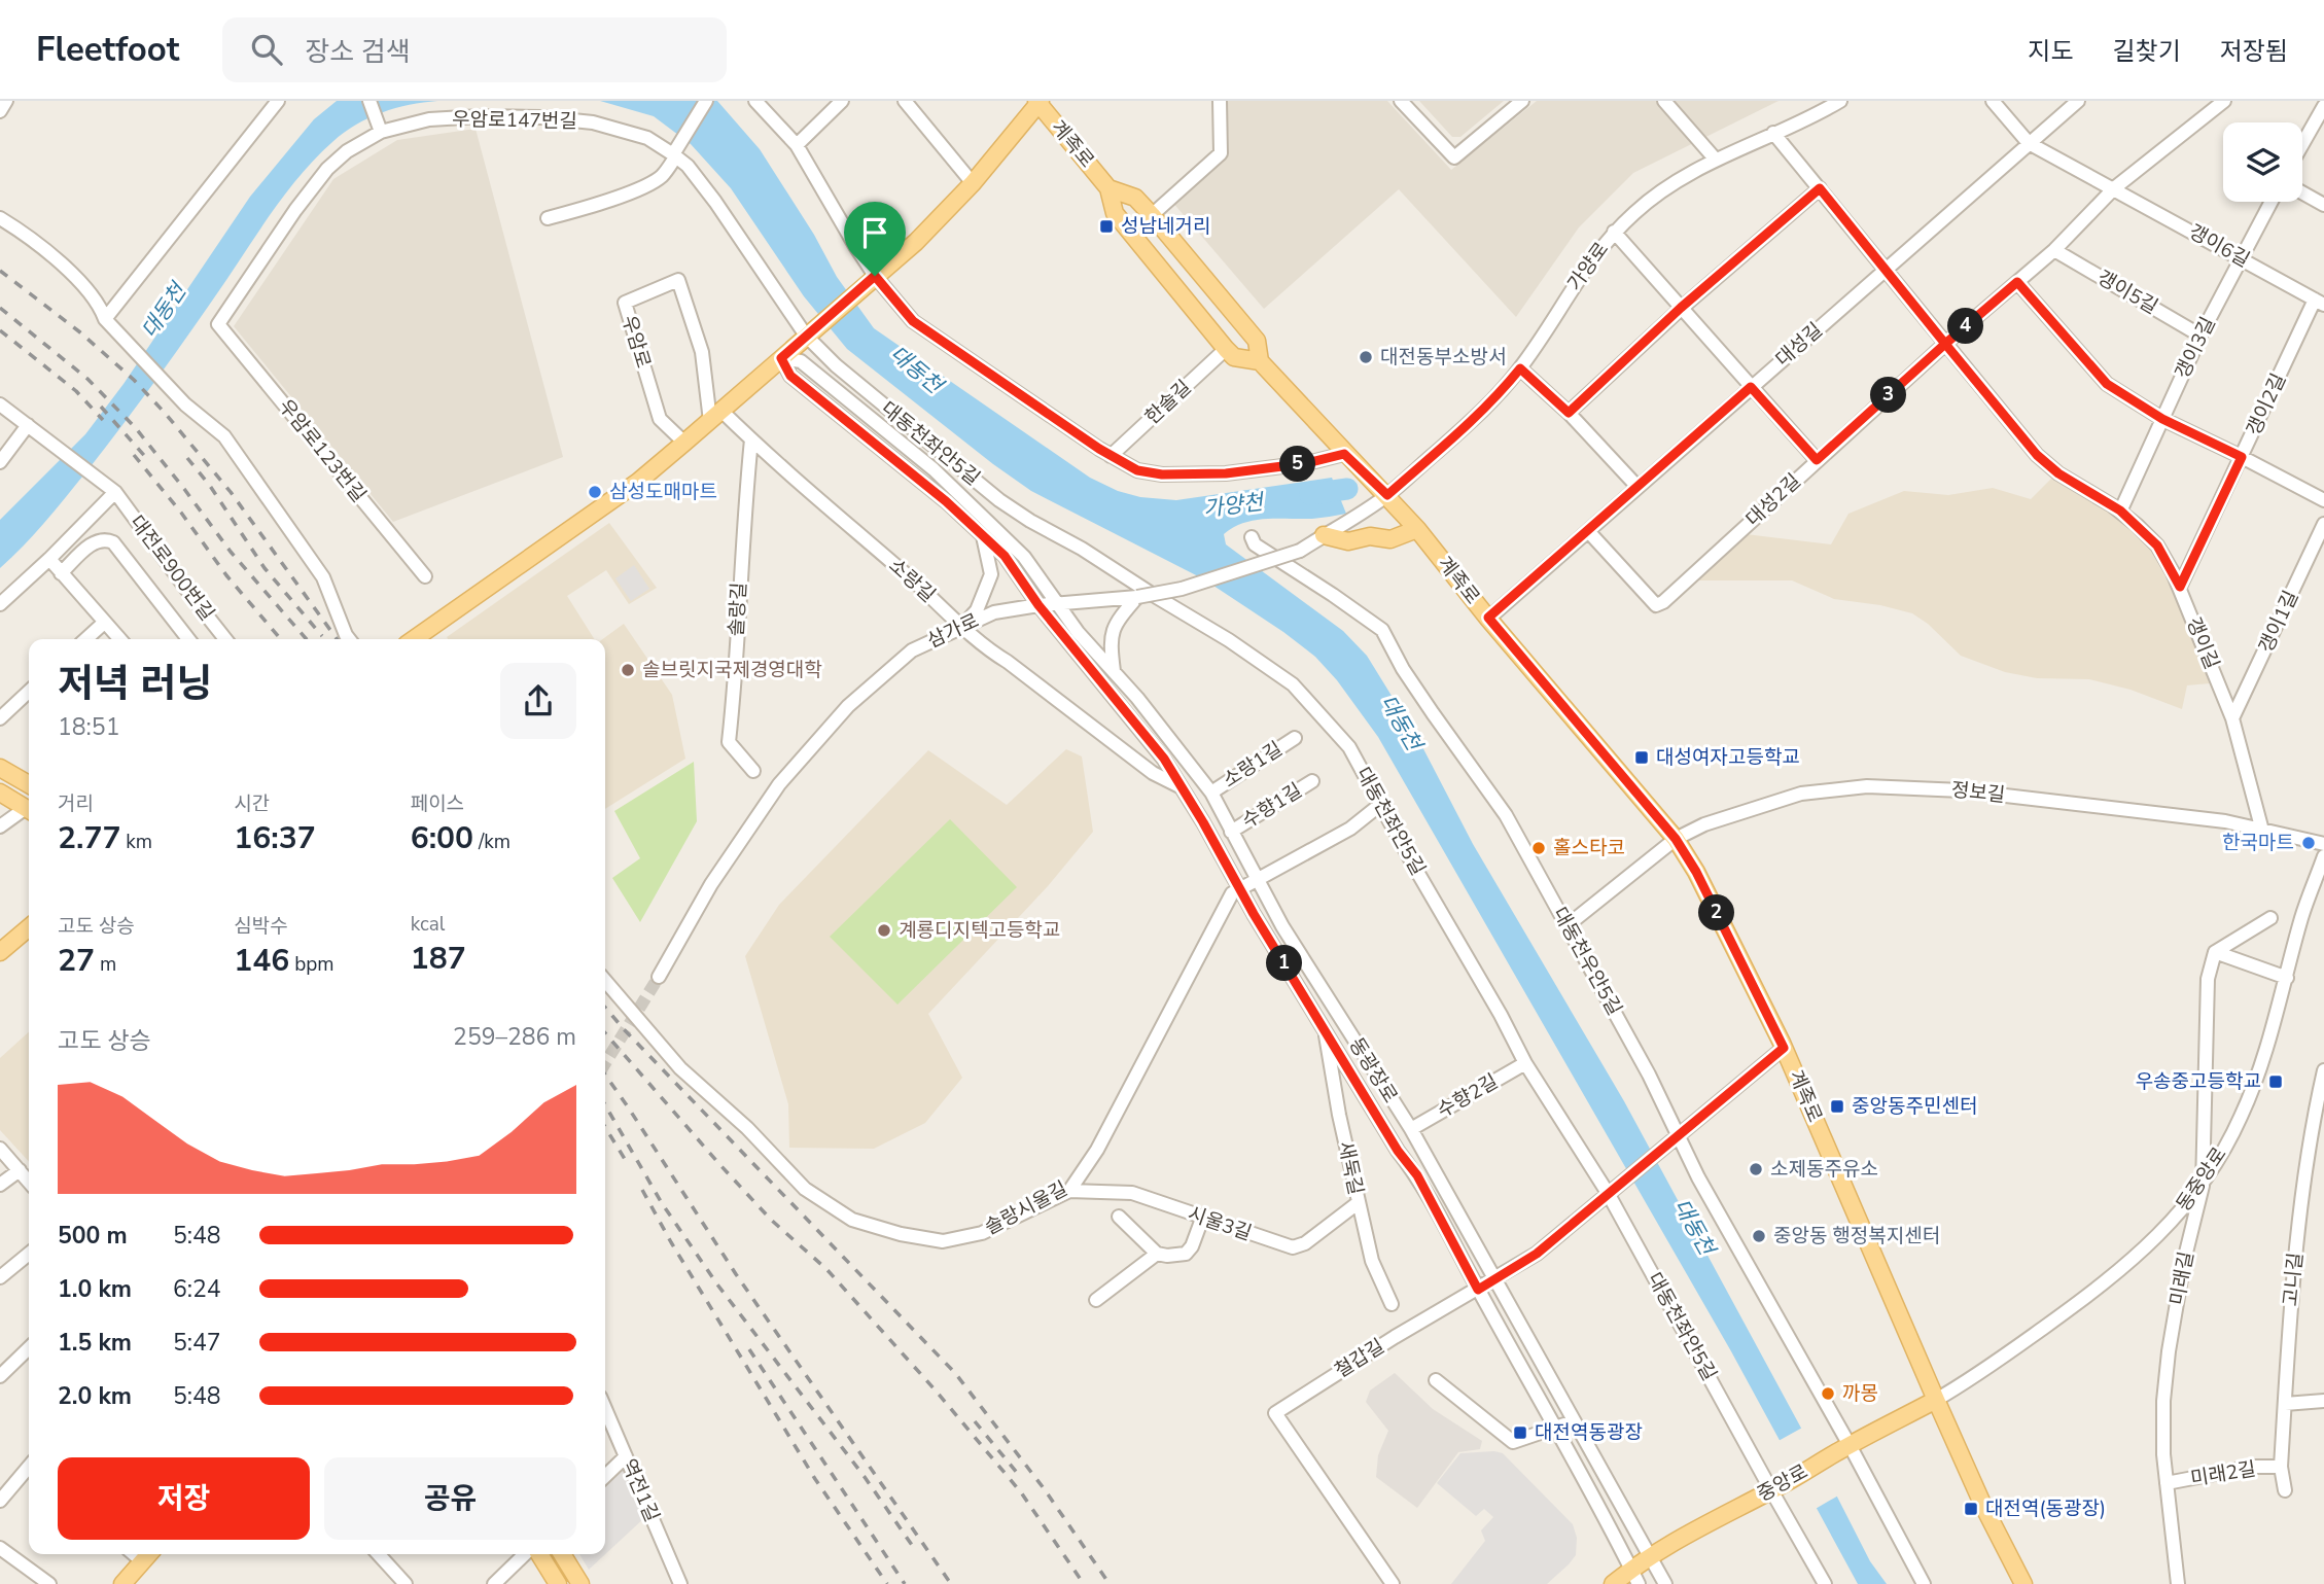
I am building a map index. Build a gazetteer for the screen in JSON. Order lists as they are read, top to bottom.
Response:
{
  "streets": {
    "main road": ["계족로", "중앙로"],
    "street": [
      "우암로147번길",
      "갱이6길",
      "가양로",
      "갱이5길",
      "우암로",
      "대성길",
      "갱이3길",
      "한솔길",
      "갱이2길",
      "대동천좌안5길",
      "우암로123번길",
      "대성2길",
      "대전로900번길",
      "소랑길",
      "솔랑길",
      "갱이1길",
      "삼가로",
      "갱이길",
      "소랑1길",
      "정보길",
      "수향1길",
      "대동천우안5길",
      "동광장로",
      "수향2길",
      "새둑길",
      "동중앙로",
      "솔랑시울길",
      "시울3길",
      "미래길",
      "고니길",
      "철갑길",
      "미래2길",
      "역전1길"
    ]
  },
  "crossings": [
    ["우암로147번길", "대동천좌안5길"],
    ["우암로147번길", "우암로123번길"],
    ["계족로", "가양로"],
    ["계족로", "대성길"],
    ["계족로", "한솔길"],
    ["계족로", "삼가로"],
    ["계족로", "정보길"],
    ["계족로", "동중앙로"],
    ["계족로", "중앙로"],
    ["갱이6길", "대성길"],
    ["갱이6길", "갱이3길"],
    ["갱이6길", "갱이2길"],
    ["갱이6길", "대성2길"],
    ["가양로", "삼가로"],
    ["가양로", "갱이길"],
    ["갱이5길", "갱이3길"],
    ["갱이5길", "대성2길"],
    ["우암로", "소랑길"],
    ["대성길", "대성2길"],
    ["대성길", "갱이길"],
    ["갱이3길", "갱이길"],
    ["갱이2길", "갱이길"],
    ["대동천좌안5길", "수향2길"],
    ["대동천좌안5길", "솔랑시울길"],
    ["대동천좌안5길", "철갑길"],
    ["대동천좌안5길", "중앙로"],
    ["대성2길", "갱이길"],
    ["소랑길", "솔랑길"],
    ["소랑길", "삼가로"],
    ["소랑길", "동광장로"],
    ["갱이1길", "갱이길"],
    ["삼가로", "동광장로"],
    ["갱이길", "정보길"],
    ["소랑1길", "동광장로"],
    ["정보길", "대동천우안5길"],
    ["수향1길", "동광장로"],
    ["대동천우안5길", "철갑길"],
    ["대동천우안5길", "중앙로"],
    ["동광장로", "수향2길"],
    ["동광장로", "새둑길"],
    ["동광장로", "솔랑시울길"],
    ["동광장로", "철갑길"],
    ["동광장로", "중앙로"],
    ["새둑길", "시울3길"],
    ["동중앙로", "미래길"],
    ["동중앙로", "중앙로"],
    ["솔랑시울길", "시울3길"],
    ["미래길", "미래2길"],
    ["고니길", "미래2길"]
  ],
  "water": ["대동천", "가양천"],
  "places": {
    "transit": [
      "성남네거리",
      "대성여자고등학교",
      "우송중고등학교",
      "중앙동주민센터",
      "대전역동광장",
      "대전역(동광장)"
    ],
    "other": [
      "대전동부소방서",
      "삼성도매마트",
      "솔브릿지국제경영대학",
      "한국마트",
      "홀스타코",
      "계룡디지텍고등학교",
      "소제동주유소",
      "중앙동 행정복지센터",
      "까몽"
    ]
  },
  "page": {
    "header": "Fleetfoot",
    "search": "장소 검색",
    "nav": ["지도", "길찾기", "저장됨"],
    "pins": [
      "4",
      "3",
      "5",
      "2",
      "1"
    ],
    "heading": ["저녁 러닝", "18:51"],
    "stats": [
      ["거리", "2.77 km"],
      ["시간", "16:37"],
      ["페이스", "6:00 /km"],
      ["고도 상승", "27 m"],
      ["심박수", "146 bpm"],
      ["kcal", "187"]
    ],
    "chart": ["고도 상승", "259–286 m"],
    "list": [
      {
        "name": "500 m",
        "note": "5:48"
      },
      {
        "name": "1.0 km",
        "note": "6:24"
      },
      {
        "name": "1.5 km",
        "note": "5:47"
      },
      {
        "name": "2.0 km",
        "note": "5:48"
      }
    ],
    "buttons": ["저장", "공유"]
  }
}
